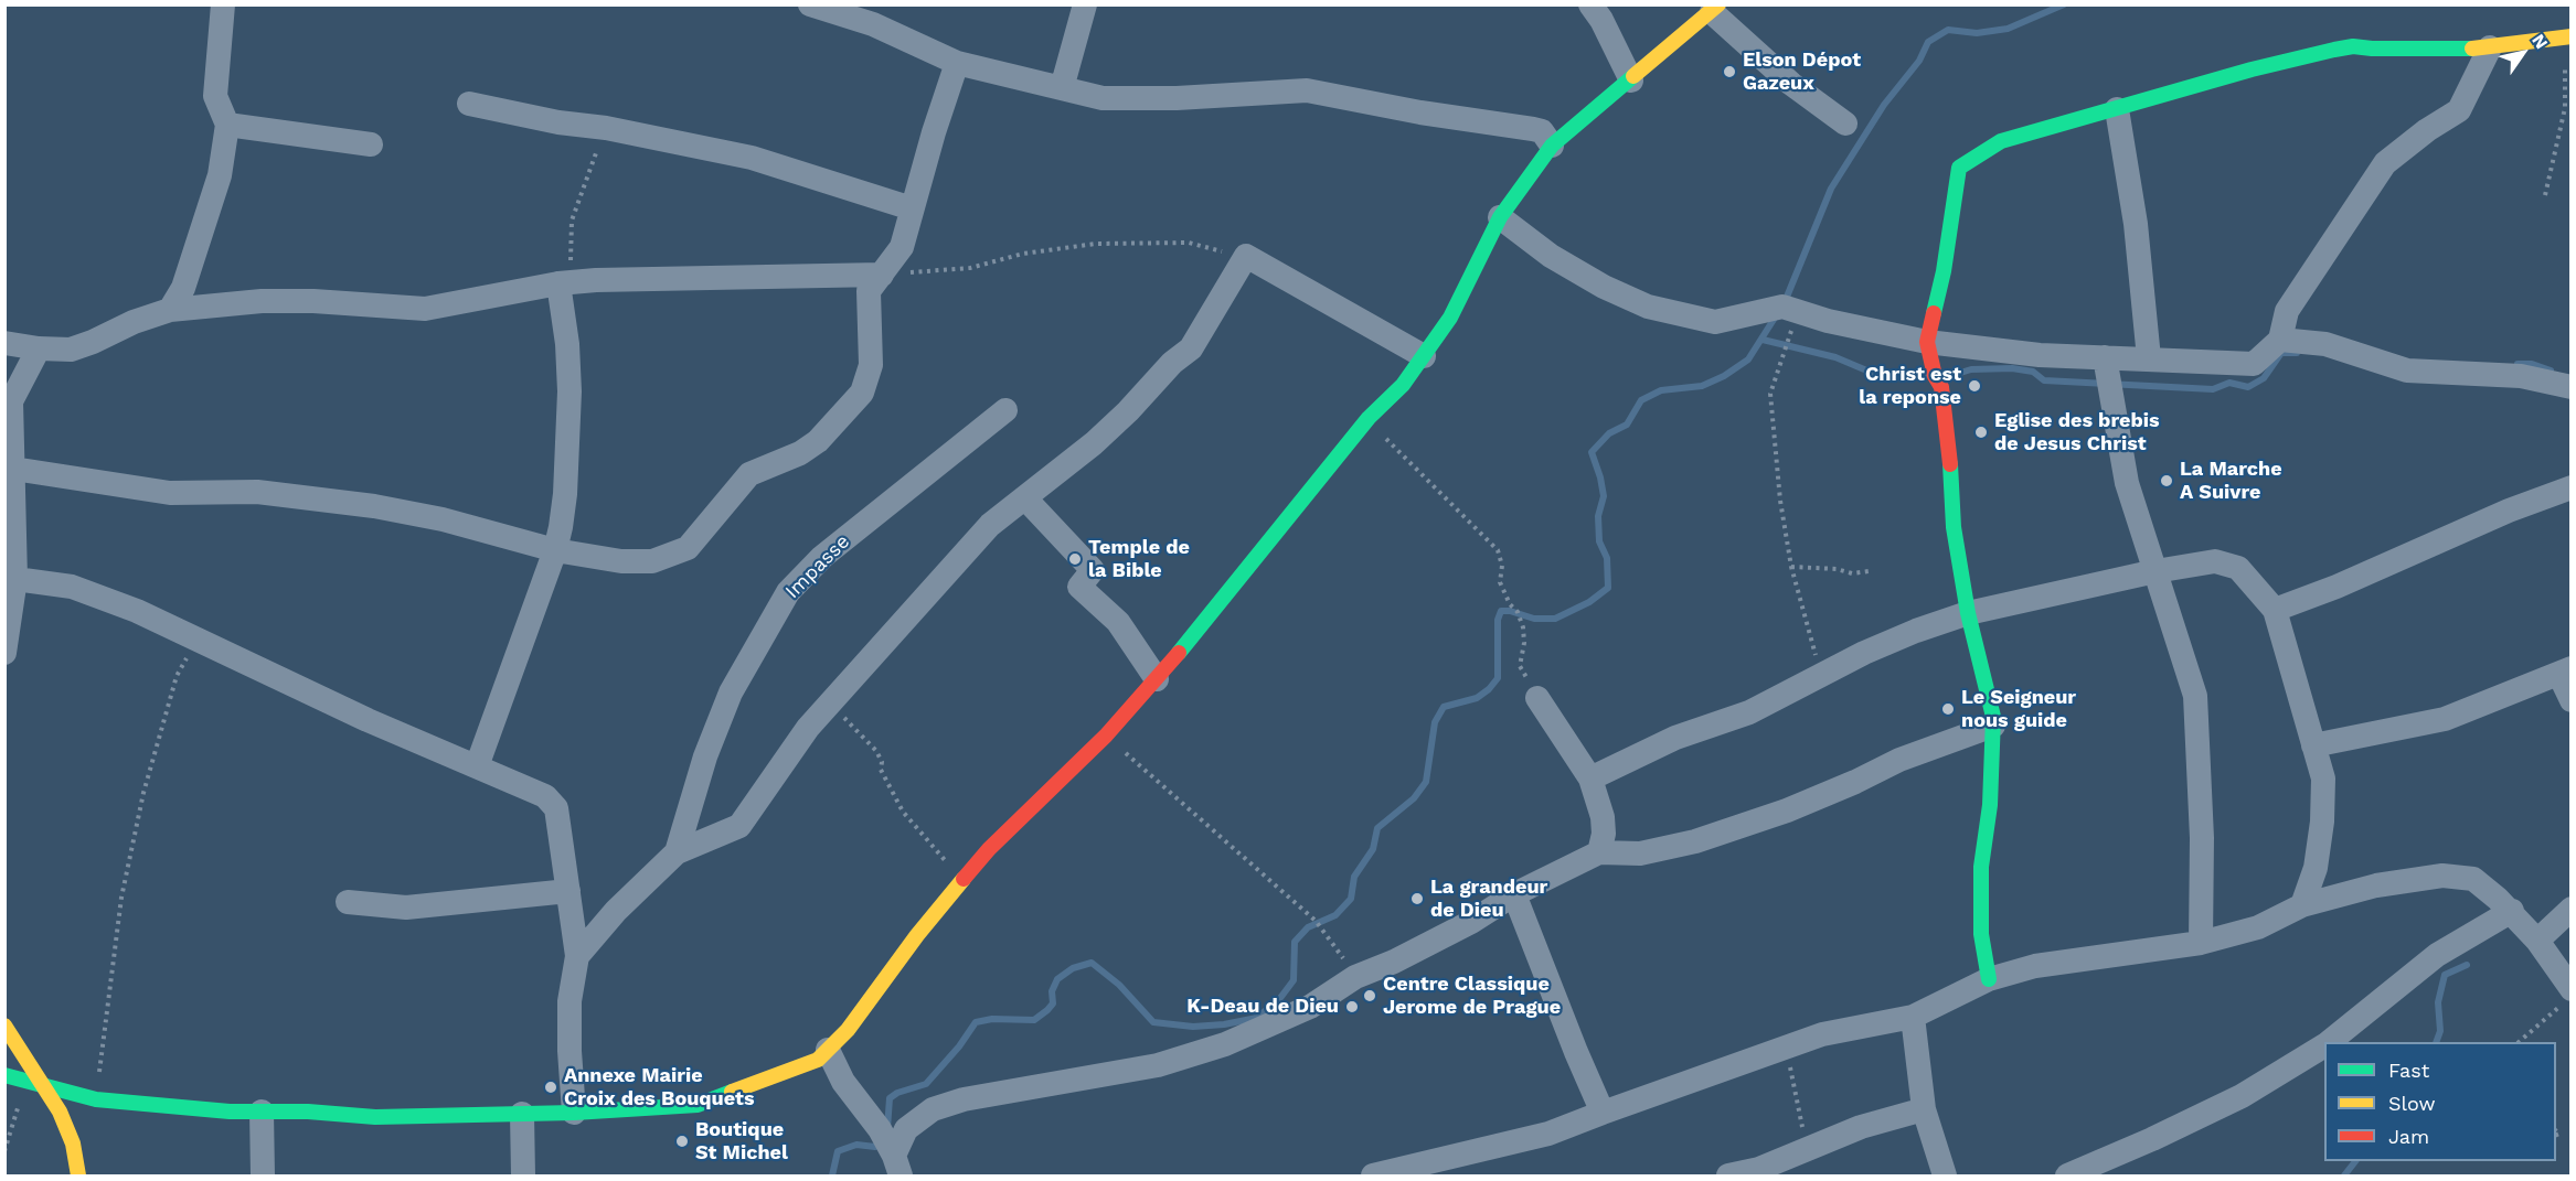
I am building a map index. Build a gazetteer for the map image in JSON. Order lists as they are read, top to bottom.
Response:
{
  "streets": {
    "street": ["Impasse"]
  },
  "places": [
    "Elson Dépot Gazeux",
    "Christ est la reponse",
    "Eglise des brebis de Jesus Christ",
    "La Marche A Suivre",
    "Temple de la Bible",
    "Le Seigneur nous guide",
    "La grandeur de Dieu",
    "Centre Classique Jerome de Prague",
    "K-Deau de Dieu",
    "Annexe Mairie Croix des Bouquets",
    "Boutique St Michel"
  ],
  "legend": ["Fast", "Slow", "Jam"],
  "north": "top right"
}
